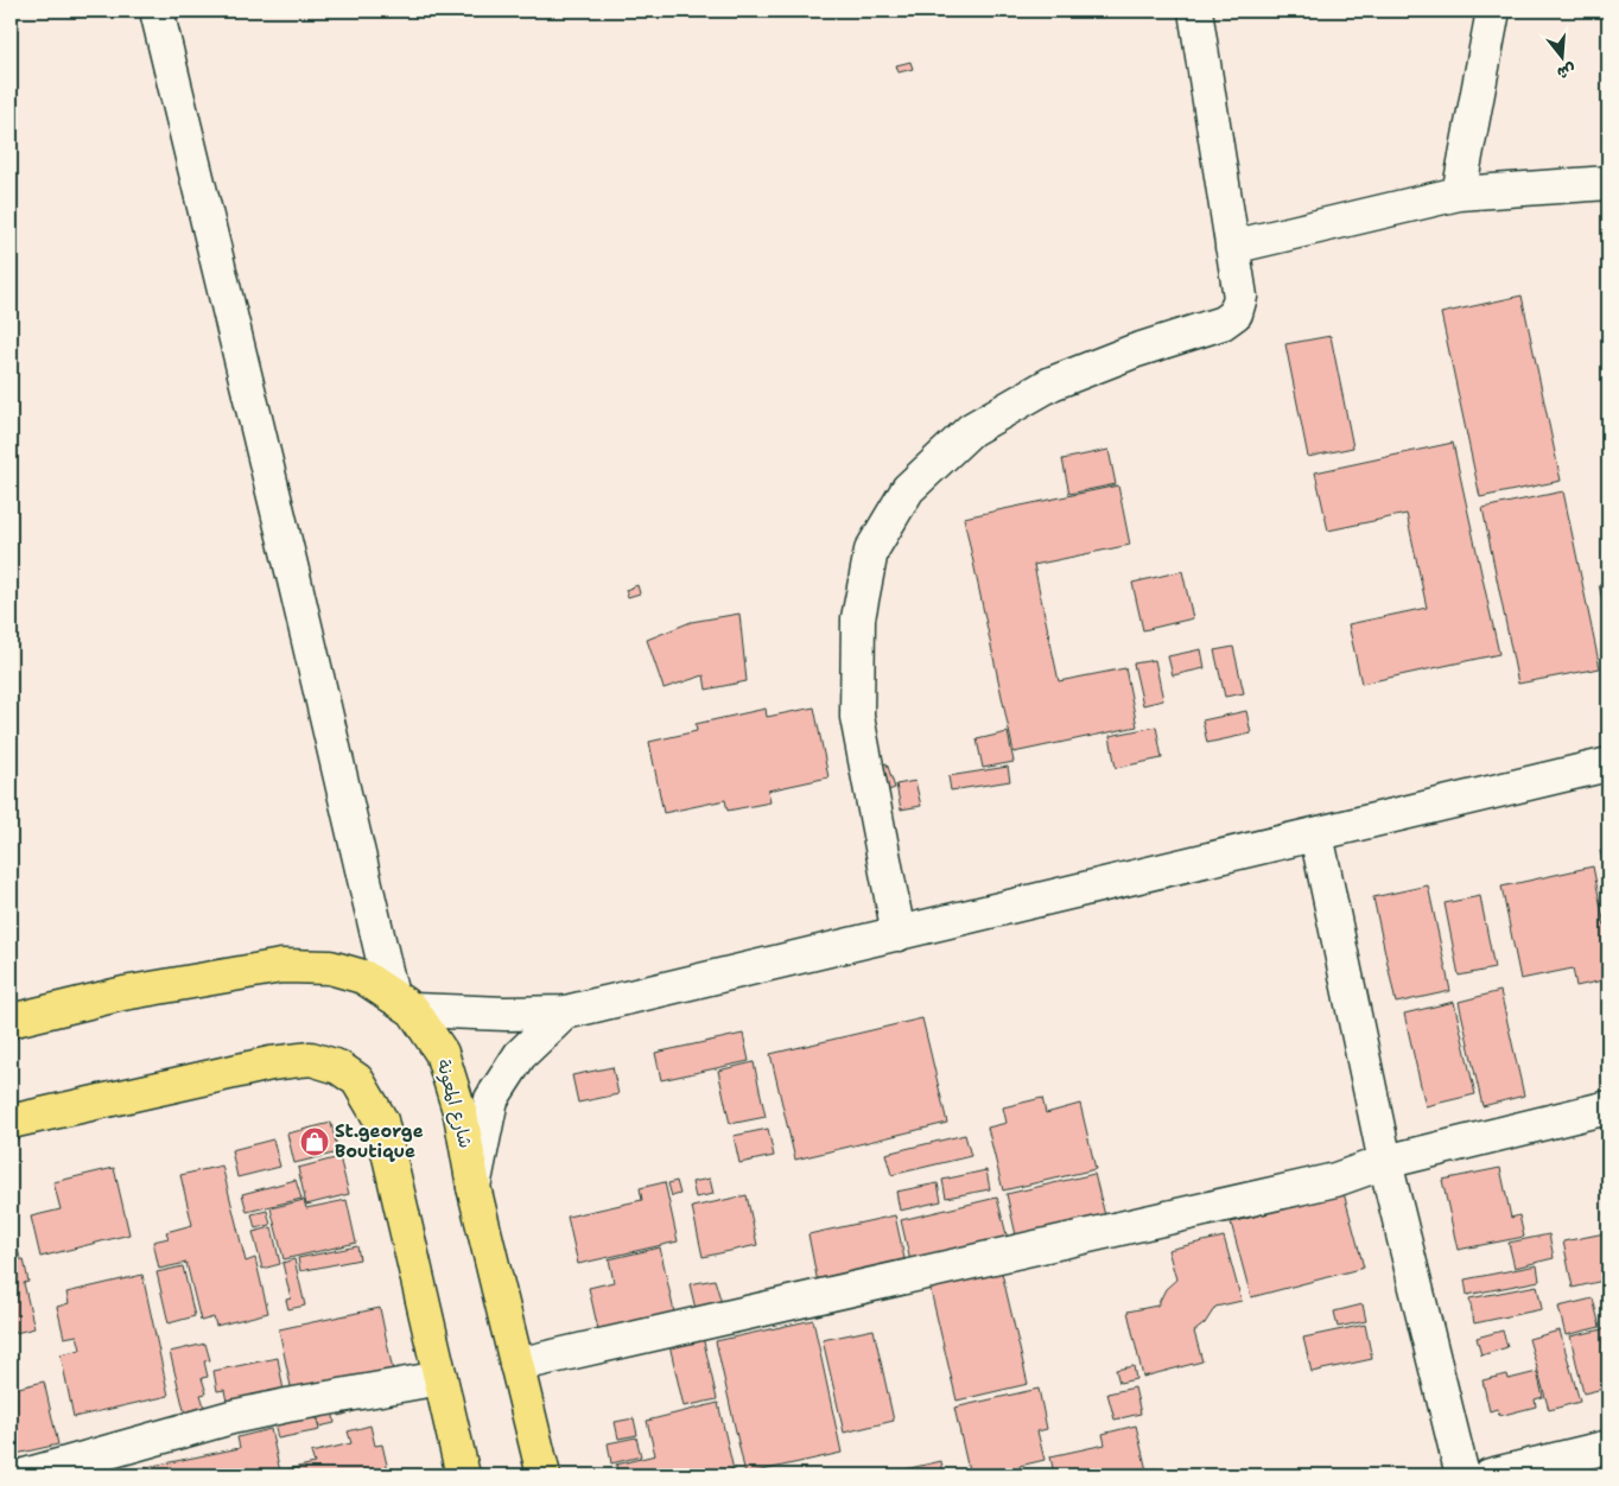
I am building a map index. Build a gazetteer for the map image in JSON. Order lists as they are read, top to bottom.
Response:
{
  "streets": {
    "highway": ["شارع المعونة"]
  },
  "places": {
    "shop": ["St.george Boutique"]
  },
  "north": "bottom"
}
